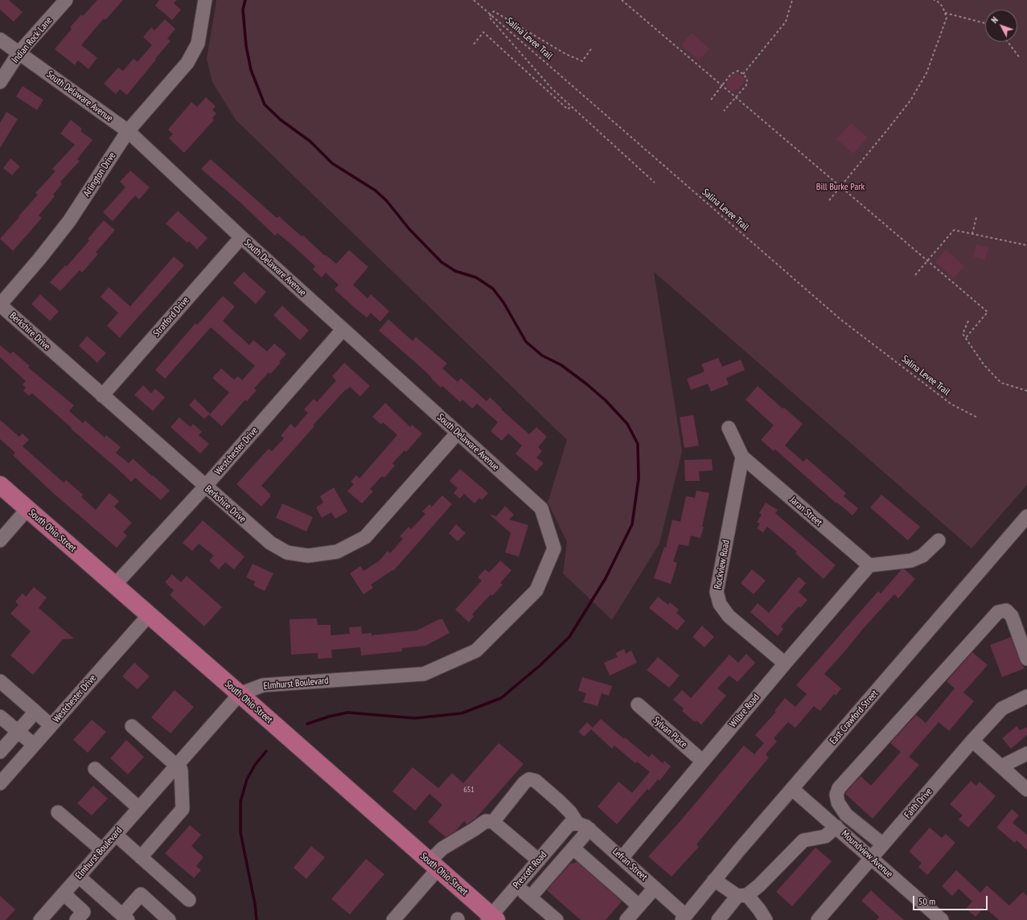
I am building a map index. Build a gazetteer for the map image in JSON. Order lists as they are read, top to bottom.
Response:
{
  "streets": {
    "main road": ["South Ohio Street"],
    "street": [
      "Indian Rock Lane",
      "South Delaware Avenue",
      "Arlington Drive",
      "Stratford Drive",
      "Berkshire Drive",
      "Westchester Drive",
      "Jaran Street",
      "Rockview Road",
      "Elmhurst Boulevard",
      "Wilbre Road",
      "East Crawford Street",
      "Sylvan Place",
      "Faith Drive",
      "Moundview Avenue",
      "Lefran Street",
      "Prescott Road"
    ],
    "path": ["Salina Levee Trail"]
  },
  "crossings": [
    ["Indian Rock Lane", "South Delaware Avenue"],
    ["South Delaware Avenue", "Arlington Drive"],
    ["South Delaware Avenue", "Stratford Drive"],
    ["South Delaware Avenue", "Berkshire Drive"],
    ["South Delaware Avenue", "Westchester Drive"],
    ["South Delaware Avenue", "Elmhurst Boulevard"],
    ["Arlington Drive", "Berkshire Drive"],
    ["Stratford Drive", "Berkshire Drive"],
    ["Berkshire Drive", "Westchester Drive"],
    ["Westchester Drive", "South Ohio Street"],
    ["Jaran Street", "Rockview Road"],
    ["Jaran Street", "Wilbre Road"],
    ["South Ohio Street", "Elmhurst Boulevard"],
    ["South Ohio Street", "Prescott Road"],
    ["Rockview Road", "Wilbre Road"],
    ["Wilbre Road", "Sylvan Place"],
    ["Wilbre Road", "Lefran Street"],
    ["East Crawford Street", "Moundview Avenue"],
    ["East Crawford Street", "Lefran Street"],
    ["Faith Drive", "Moundview Avenue"],
    ["Lefran Street", "Prescott Road"]
  ],
  "parks": ["Bill Burke Park"],
  "house_numbers": ["651"],
  "scale_bar": "50 m",
  "north": "top left"
}
